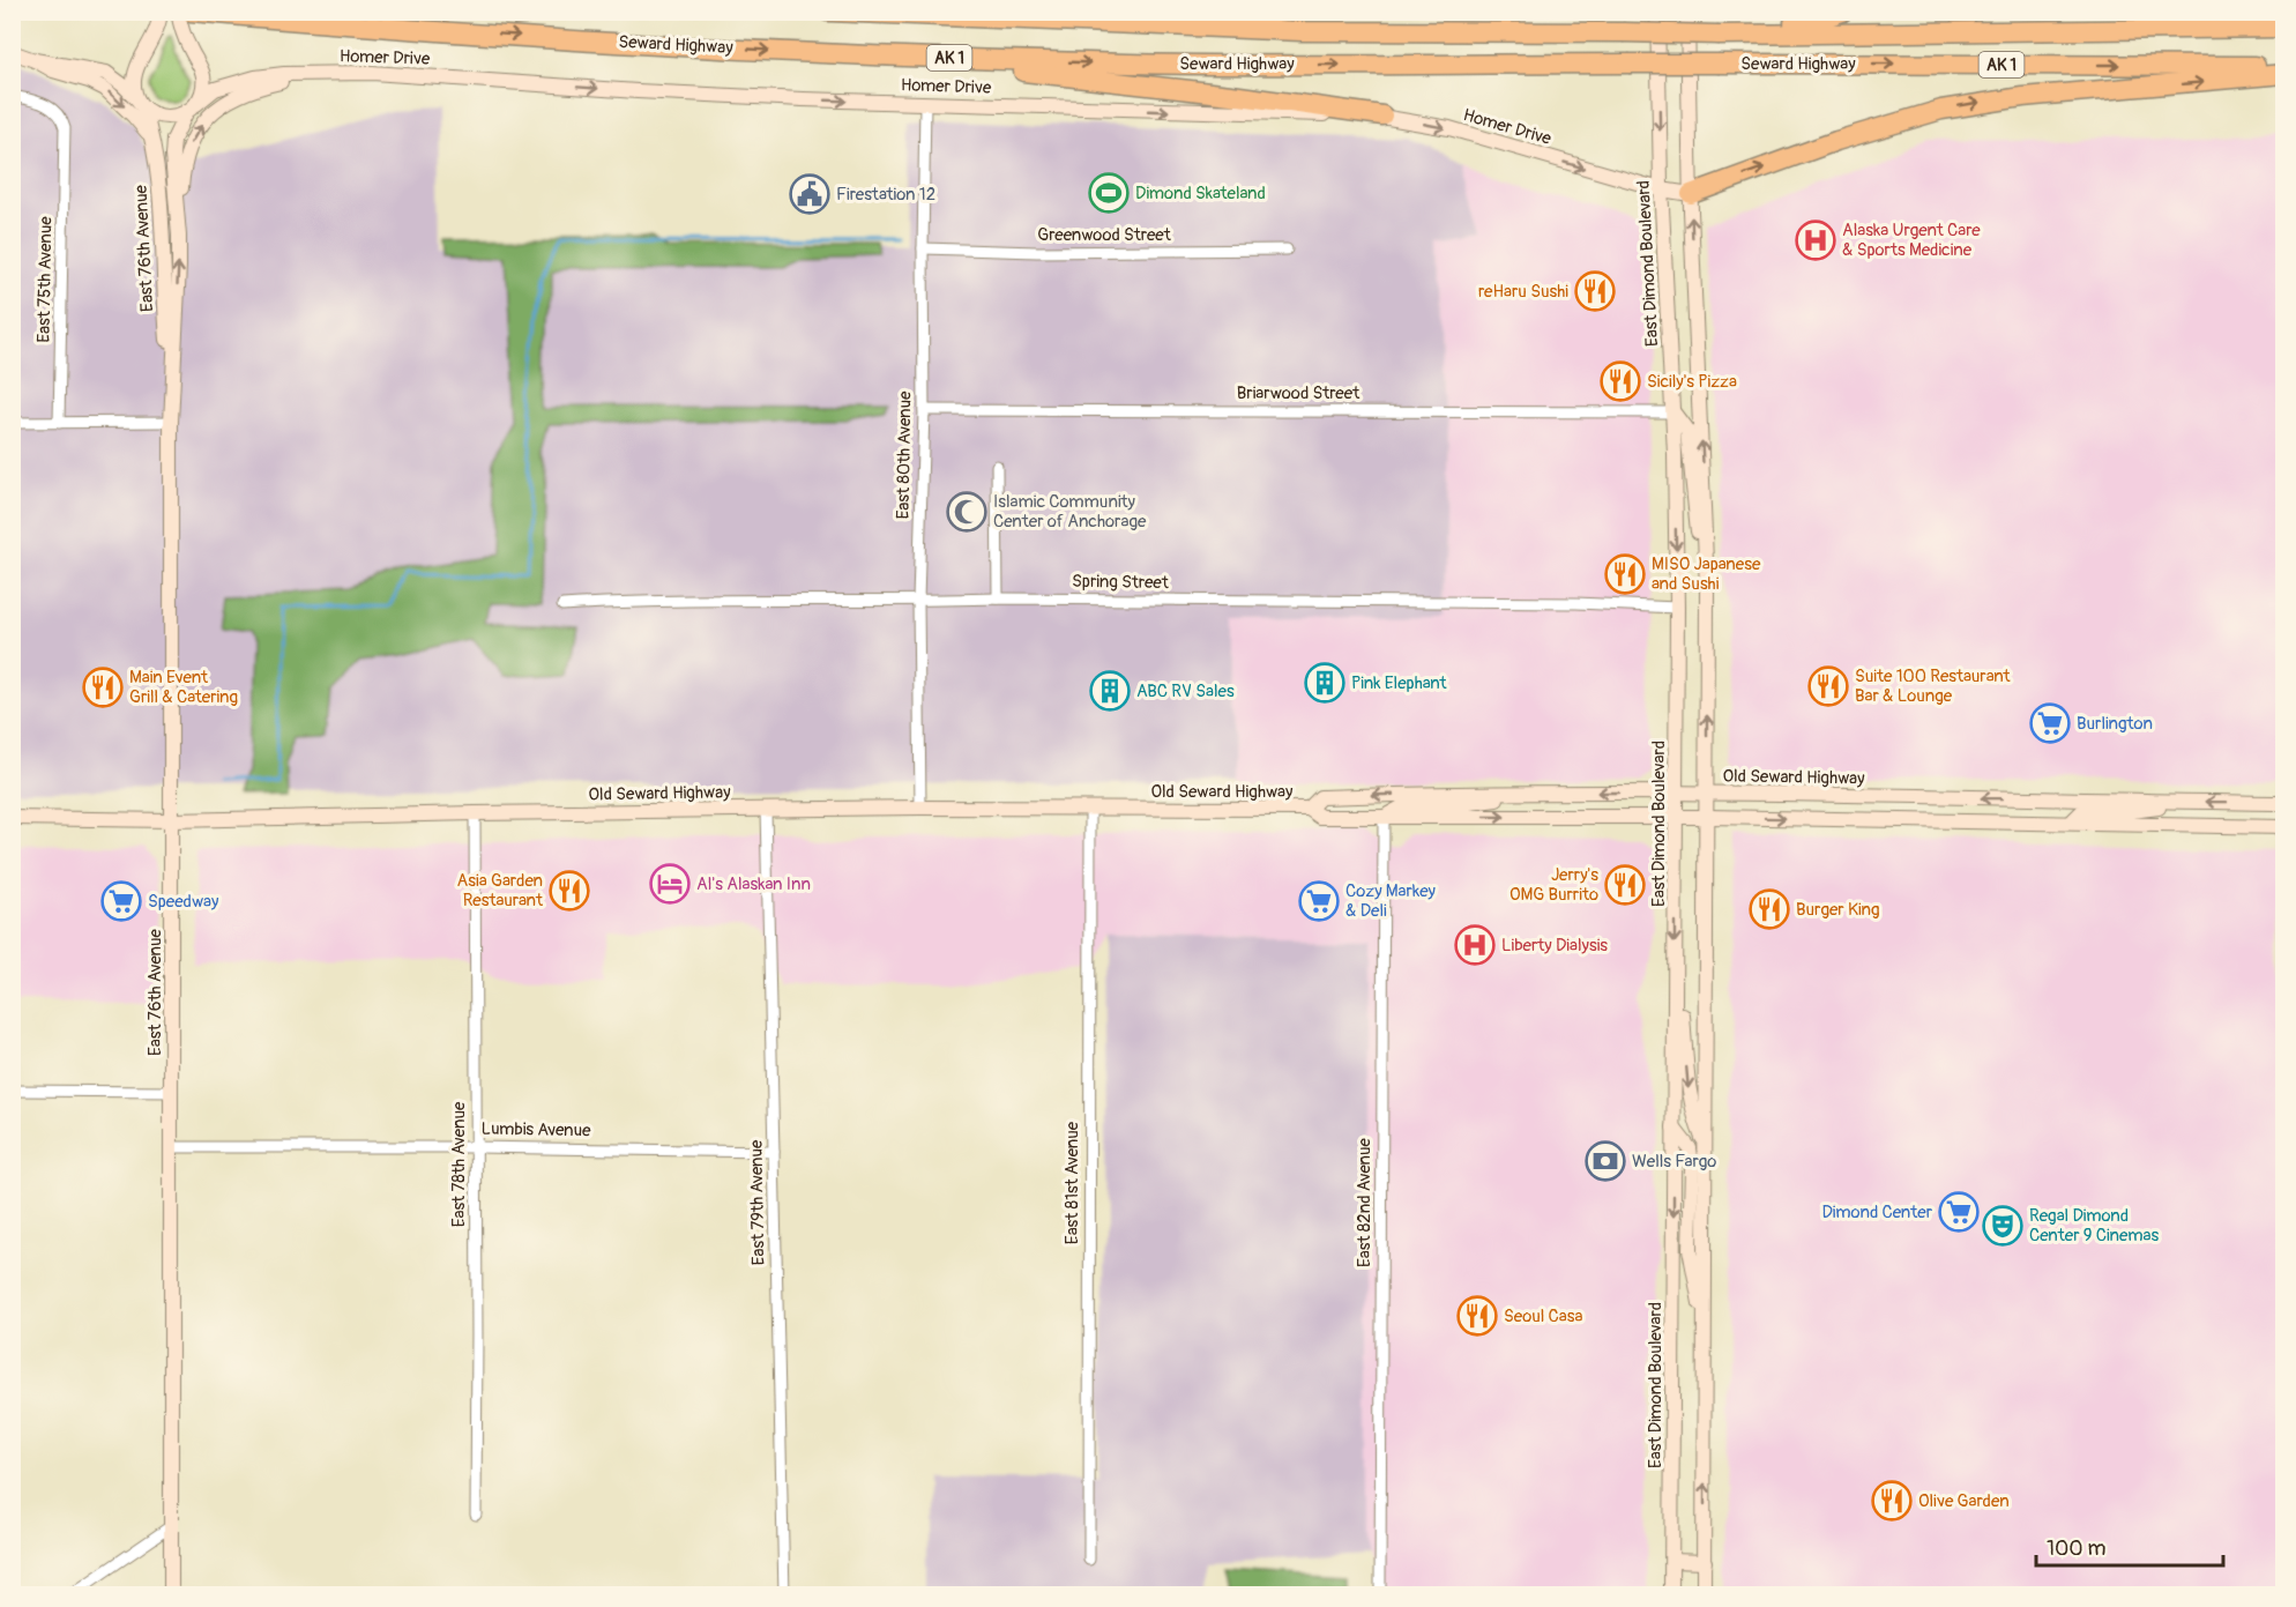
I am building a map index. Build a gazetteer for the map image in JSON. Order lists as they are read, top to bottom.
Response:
{
  "streets": {
    "highway": ["Seward Highway", "AK 1"],
    "main road": [
      "Homer Drive",
      "East 76th Avenue",
      "East Dimond Boulevard",
      "Old Seward Highway"
    ],
    "street": [
      "Greenwood Street",
      "East 75th Avenue",
      "Briarwood Street",
      "East 80th Avenue",
      "Spring Street",
      "Lumbis Avenue",
      "East 78th Avenue",
      "East 81st Avenue",
      "East 79th Avenue",
      "East 82nd Avenue"
    ]
  },
  "crossings": [
    ["Homer Drive", "East 76th Avenue"],
    ["Homer Drive", "East Dimond Boulevard"],
    ["Homer Drive", "East 80th Avenue"],
    ["Greenwood Street", "East 80th Avenue"],
    ["East 76th Avenue", "Old Seward Highway"],
    ["East 76th Avenue", "Lumbis Avenue"],
    ["East Dimond Boulevard", "Briarwood Street"],
    ["East Dimond Boulevard", "Spring Street"],
    ["East Dimond Boulevard", "Old Seward Highway"],
    ["Briarwood Street", "East 80th Avenue"],
    ["East 80th Avenue", "Spring Street"],
    ["East 80th Avenue", "Old Seward Highway"],
    ["Old Seward Highway", "East 78th Avenue"],
    ["Old Seward Highway", "East 81st Avenue"],
    ["Old Seward Highway", "East 79th Avenue"],
    ["Old Seward Highway", "East 82nd Avenue"],
    ["Lumbis Avenue", "East 78th Avenue"],
    ["Lumbis Avenue", "East 79th Avenue"]
  ],
  "one_way": ["Homer Drive"],
  "places": {
    "sports": ["Dimond Skateland"],
    "public building": ["Firestation 12"],
    "hospital": ["Alaska Urgent Care & Sports Medicine", "Liberty Dialysis"],
    "restaurant": [
      "reHaru Sushi",
      "Sicily's Pizza",
      "MISO Japanese and Sushi",
      "Suite 100 Restaurant Bar & Lounge",
      "Main Event Grill & Catering",
      "Jerry's OMG Burrito",
      "Asia Garden Restaurant",
      "Burger King",
      "Seoul Casa",
      "Olive Garden"
    ],
    "mosque": ["Islamic Community Center of Anchorage"],
    "building": ["Pink Elephant", "ABC RV Sales"],
    "supermarket": [
      "Burlington",
      "Speedway",
      "Cozy Markey & Deli",
      "Dimond Center"
    ],
    "hotel": ["Al's Alaskan Inn"],
    "bank": ["Wells Fargo"],
    "theatre": ["Regal Dimond Center 9 Cinemas"]
  },
  "scale_bar": "100 m"
}
